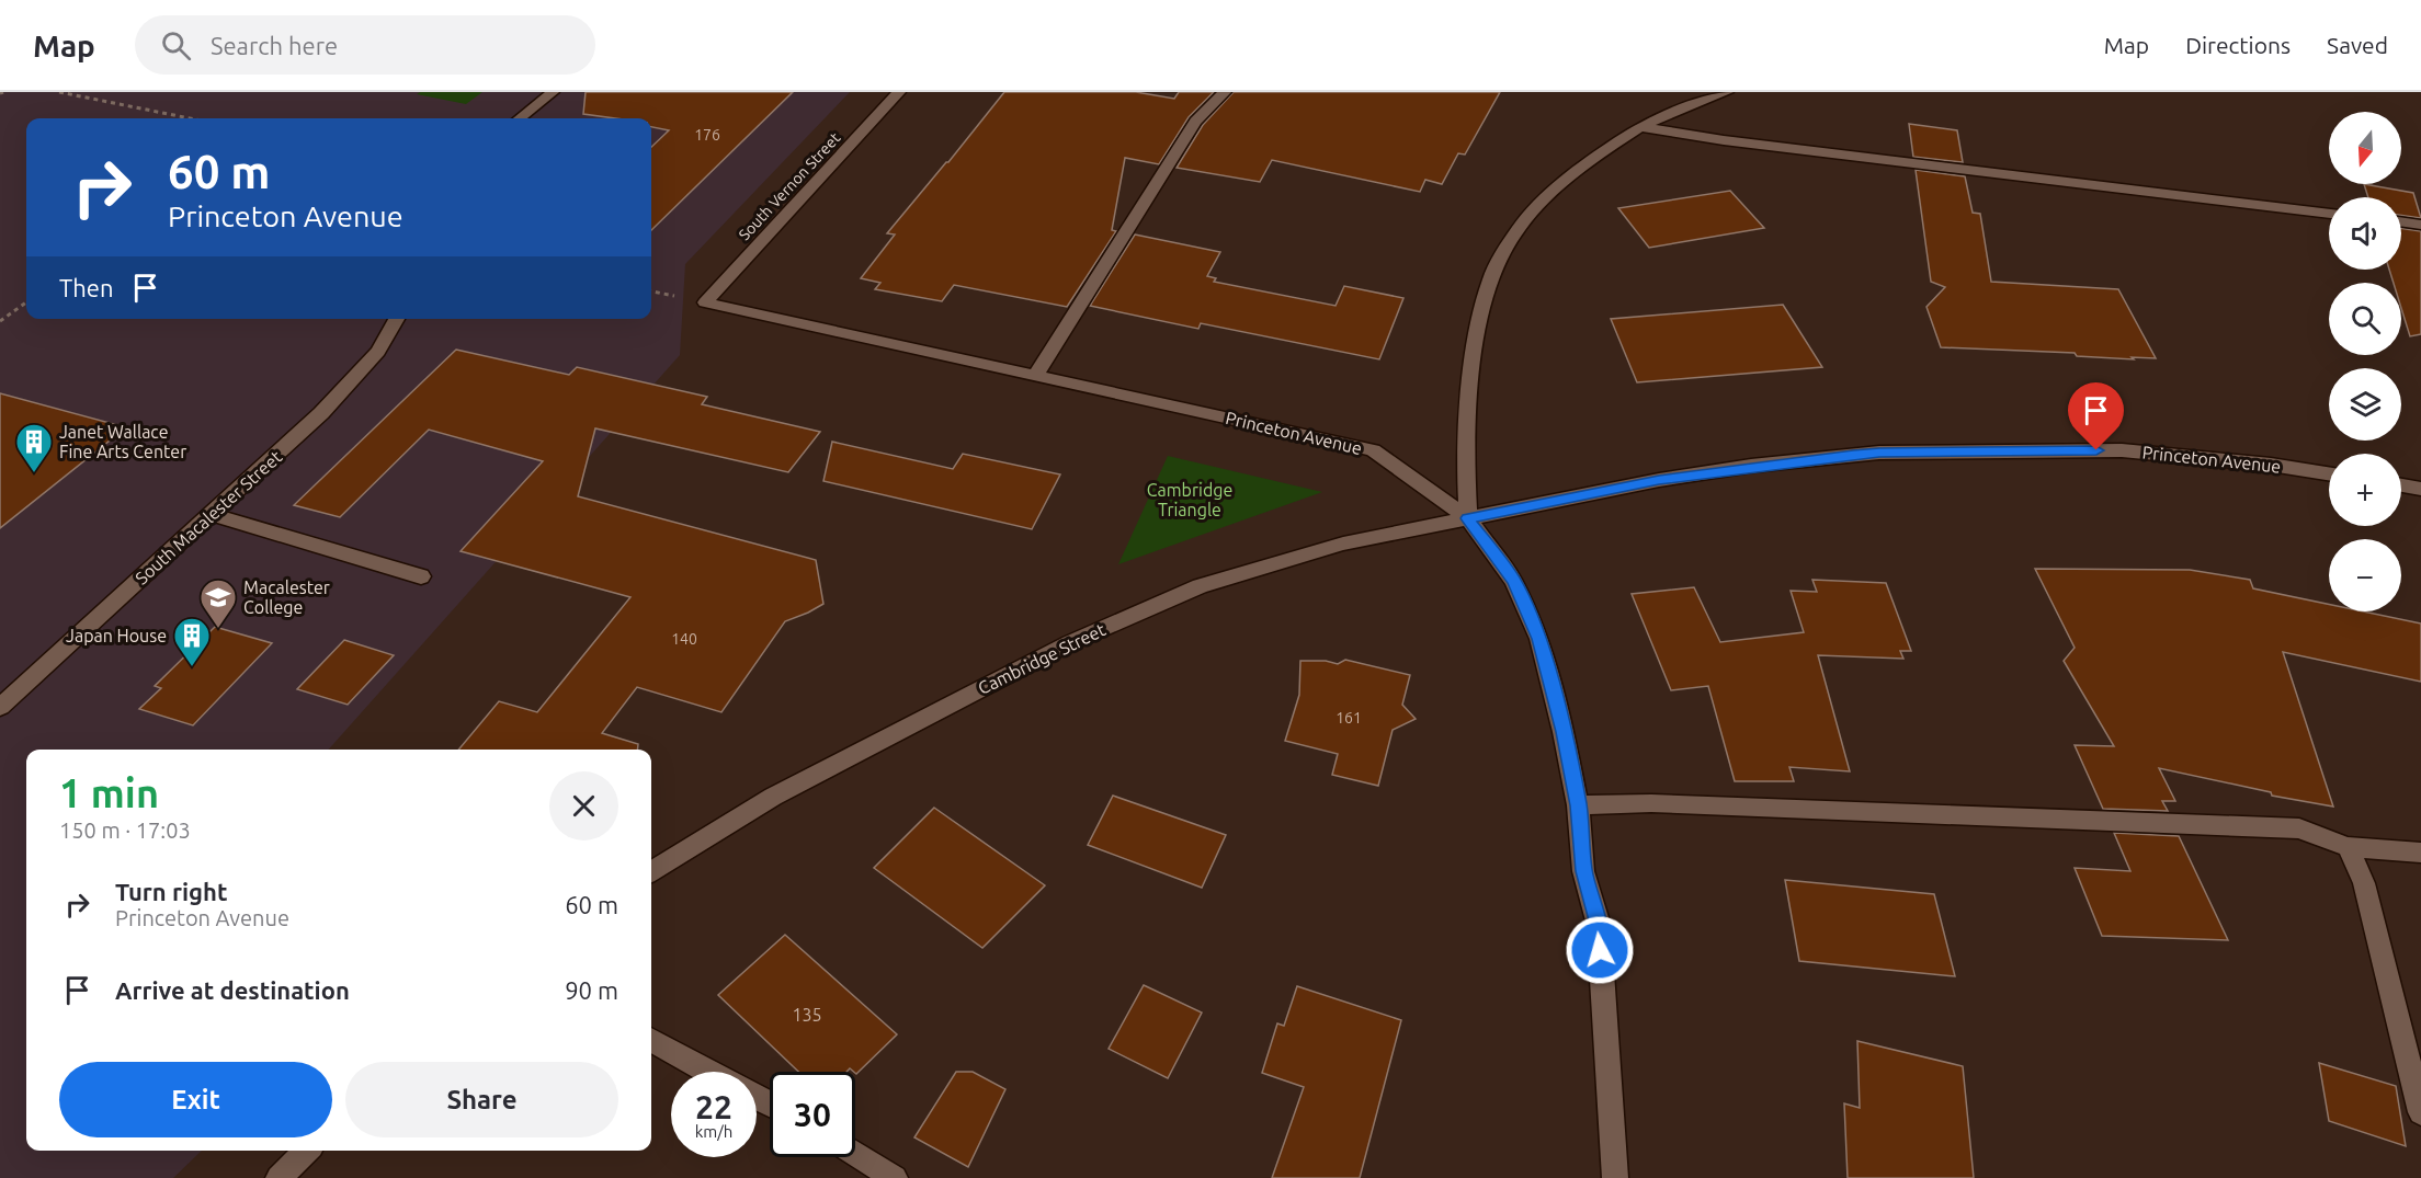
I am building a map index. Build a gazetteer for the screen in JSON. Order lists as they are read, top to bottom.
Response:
{
  "streets": {
    "street": [
      "South Vernon Street",
      "Princeton Avenue",
      "South Macalester Street",
      "Cambridge Street"
    ]
  },
  "crossings": [
    ["South Vernon Street", "Princeton Avenue"],
    ["Princeton Avenue", "Cambridge Street"]
  ],
  "parks": ["Cambridge Triangle"],
  "places": {
    "building": ["Janet Wallace Fine Arts Center", "Japan House"],
    "school or university": ["Macalester College"]
  },
  "house_numbers": [
    "176",
    "140",
    "161",
    "135"
  ],
  "north": "bottom",
  "page": {
    "header": "Map",
    "search": "Search here",
    "nav": ["Map", "Directions", "Saved"],
    "map_buttons": ["+", "−"],
    "turn": ["60 m", "Princeton Avenue"],
    "then": "Then",
    "heading": ["1 min", "150 m · 17:03"],
    "list": [
      {
        "name": "Turn right",
        "note": "Princeton Avenue",
        "value": "60 m"
      },
      {
        "name": "Arrive at destination",
        "value": "90 m"
      }
    ],
    "buttons": ["Exit", "Share"],
    "speed": "22 km/h",
    "limit": "30"
  }
}
